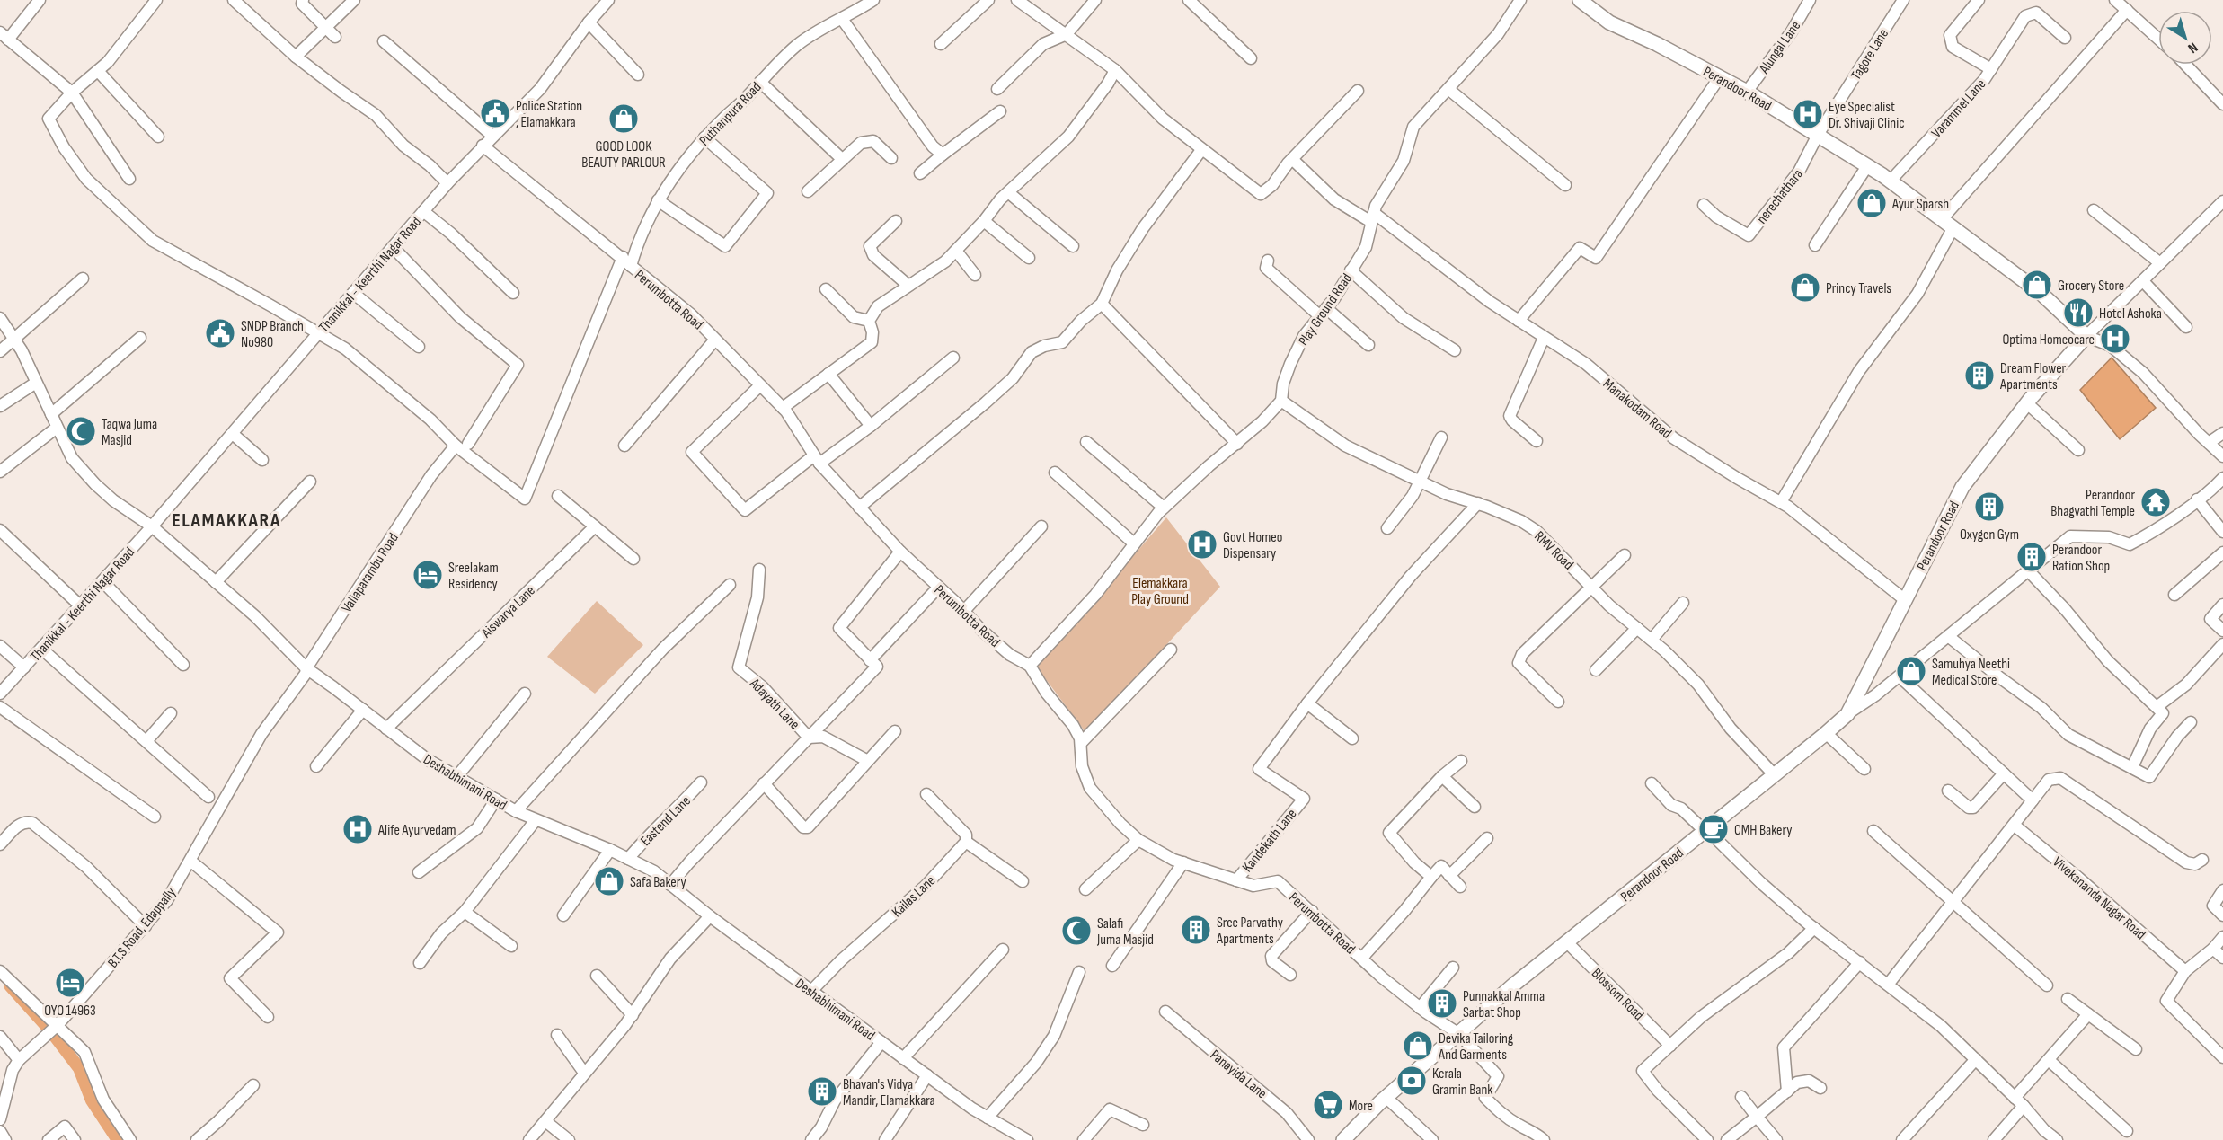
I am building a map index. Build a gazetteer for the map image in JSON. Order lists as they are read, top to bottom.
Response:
{
  "streets": {
    "main road": ["Perandoor Road"],
    "street": [
      "Alungal Lane",
      "Tagore Lane",
      "Varammel Lane",
      "Puthanpura Road",
      "nerechathara",
      "Thanikkal - Keerthi Nagar Road",
      "Perumbotta Road",
      "Play Ground Road",
      "Manakodam Road",
      "RMV Road",
      "Valiaparambu Road",
      "Aiswarya Lane",
      "Adayath Lane",
      "Deshabhimani Road",
      "Eastend Lane",
      "Kandekath Lane",
      "Kailas Lane",
      "Vivekananda Nagar Road",
      "B.T.S Road, Edappally",
      "Blossom Road",
      "Panayida Lane"
    ]
  },
  "crossings": [
    ["Alungal Lane", "Perandoor Road"],
    ["Tagore Lane", "Perandoor Road"],
    ["Tagore Lane", "nerechathara"],
    ["Perandoor Road", "Varammel Lane"],
    ["Perandoor Road", "nerechathara"],
    ["Perandoor Road", "Perumbotta Road"],
    ["Perandoor Road", "Manakodam Road"],
    ["Perandoor Road", "RMV Road"],
    ["Perandoor Road", "Blossom Road"],
    ["Puthanpura Road", "Perumbotta Road"],
    ["Thanikkal - Keerthi Nagar Road", "Perumbotta Road"],
    ["Thanikkal - Keerthi Nagar Road", "Deshabhimani Road"],
    ["Perumbotta Road", "Kandekath Lane"],
    ["Play Ground Road", "Manakodam Road"],
    ["Play Ground Road", "RMV Road"],
    ["Valiaparambu Road", "Deshabhimani Road"],
    ["Valiaparambu Road", "B.T.S Road, Edappally"],
    ["Aiswarya Lane", "Deshabhimani Road"],
    ["Adayath Lane", "Deshabhimani Road"],
    ["Deshabhimani Road", "Eastend Lane"],
    ["Deshabhimani Road", "Kailas Lane"],
    ["Deshabhimani Road", "B.T.S Road, Edappally"]
  ],
  "districts": ["ELAMAKKARA"],
  "parks": ["Elemakkara Play Ground"],
  "places": {
    "public building": ["Police Station , Elamakkara", "SNDP Branch No980"],
    "hospital": [
      "Eye Specialist Dr. Shivaji Clinic",
      "Optima Homeocare",
      "Govt Homeo Dispensary",
      "Alife Ayurvedam"
    ],
    "shop": [
      "GOOD LOOK BEAUTY PARLOUR",
      "Ayur Sparsh",
      "Grocery Store",
      "Princy Travels",
      "Samuhya Neethi Medical Store",
      "Safa Bakery",
      "Devika Tailoring And Garments"
    ],
    "restaurant": ["Hotel Ashoka"],
    "building": [
      "Dream Flower Apartments",
      "Oxygen Gym",
      "Perandoor Ration Shop",
      "Sree Parvathy Apartments",
      "Punnakkal Amma Sarbat Shop",
      "Bhavan's Vidya Mandir, Elamakkara"
    ],
    "mosque": ["Taqwa Juma Masjid", "Salafi Juma Masjid"],
    "temple": ["Perandoor Bhagvathi Temple"],
    "hotel": ["Sreelakam Residency", "OYO 14963"],
    "cafe": ["CMH Bakery"],
    "bank": ["Kerala Gramin Bank"],
    "supermarket": ["More"]
  },
  "north": "bottom right"
}
